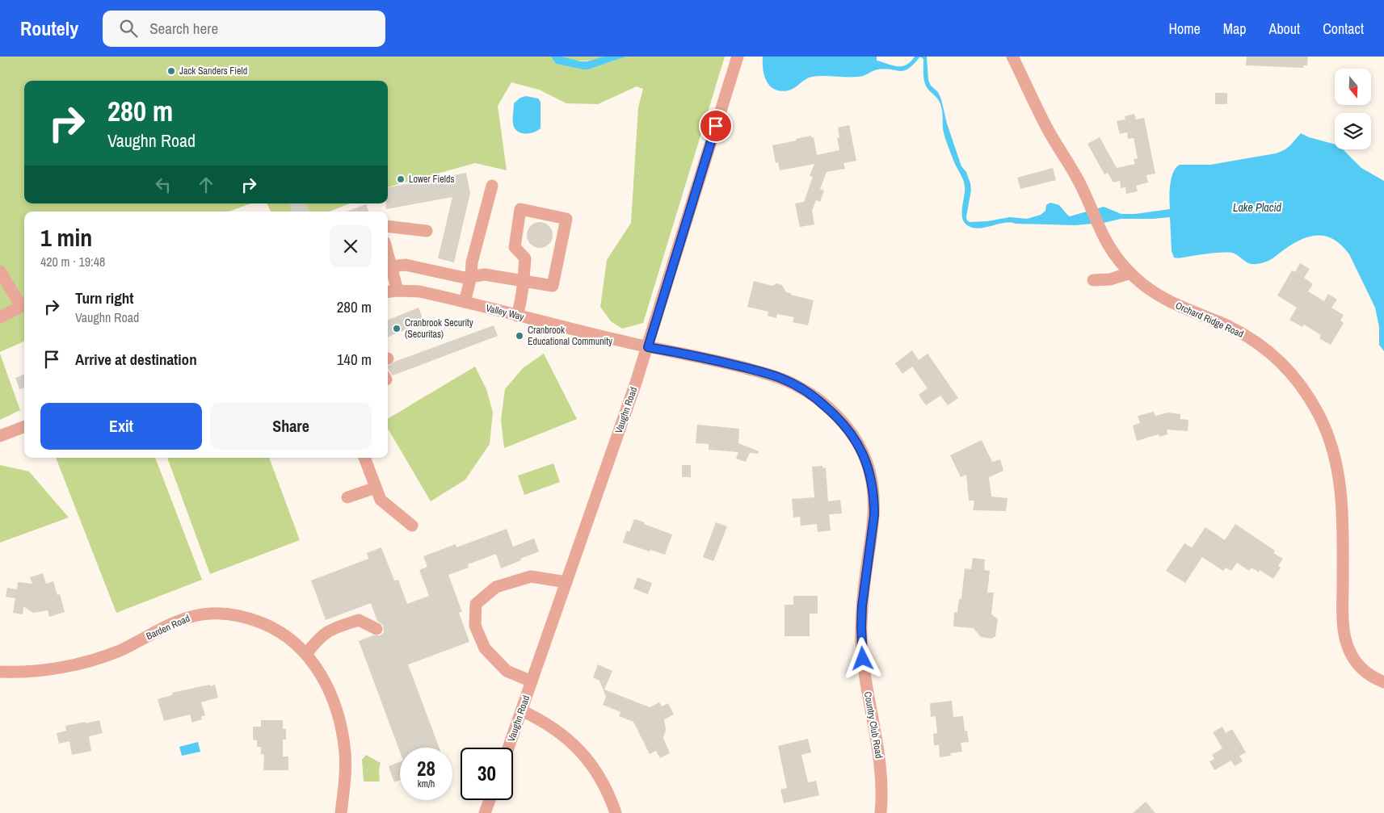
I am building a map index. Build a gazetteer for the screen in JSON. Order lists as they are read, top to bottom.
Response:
{
  "streets": {
    "street": [
      "Valley Way",
      "Orchard Ridge Road",
      "Vaughn Road",
      "Barden Road",
      "Country Club Road"
    ]
  },
  "crossings": [
    ["Valley Way", "Vaughn Road"],
    ["Valley Way", "Country Club Road"],
    ["Vaughn Road", "Country Club Road"]
  ],
  "water": ["Lake Placid"],
  "places": [
    "Jack Sanders Field",
    "Lower Fields",
    "Cranbrook Security (Securitas)",
    "Cranbrook Educational Community"
  ],
  "north": "bottom",
  "page": {
    "header": "Routely",
    "search": "Search here",
    "nav": [
      "Home",
      "Map",
      "About",
      "Contact"
    ],
    "turn": ["280 m", "Vaughn Road"],
    "heading": ["1 min", "420 m · 19:48"],
    "list": [
      {
        "name": "Turn right",
        "note": "Vaughn Road",
        "value": "280 m"
      },
      {
        "name": "Arrive at destination",
        "value": "140 m"
      }
    ],
    "buttons": ["Exit", "Share"],
    "speed": "28 km/h",
    "limit": "30"
  }
}
